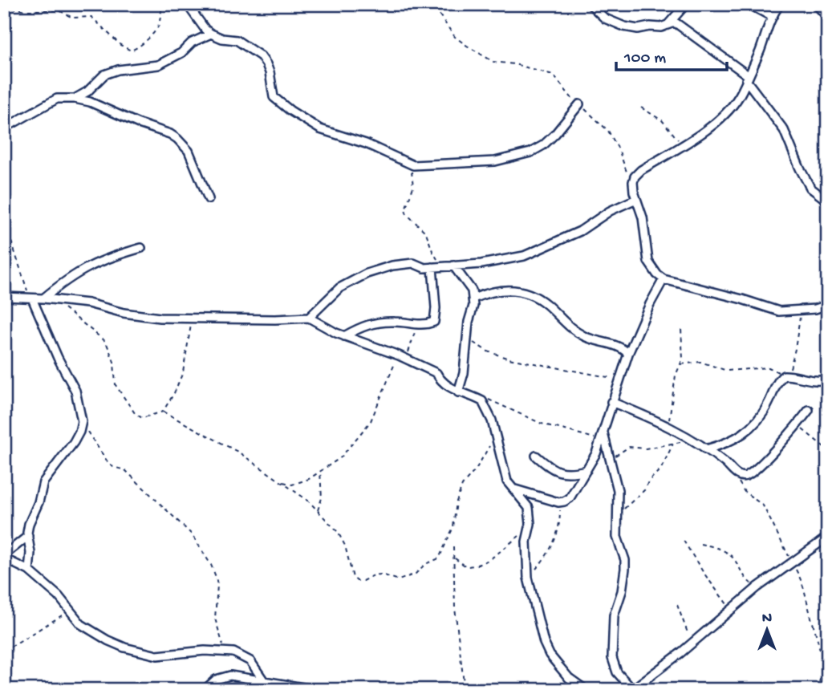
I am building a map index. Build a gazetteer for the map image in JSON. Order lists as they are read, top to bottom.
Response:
{
  "scale_bar": "100 m",
  "north": "top"
}
